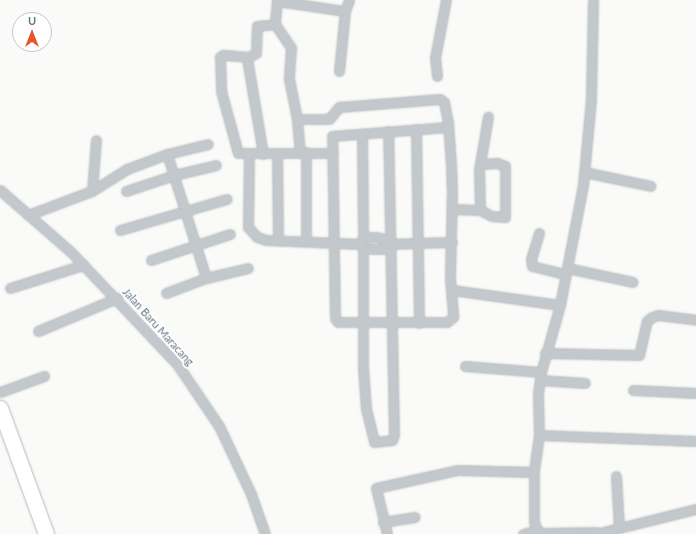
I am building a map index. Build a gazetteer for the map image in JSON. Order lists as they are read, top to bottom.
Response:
{
  "streets": {
    "street": ["Jalan Baru Maracang"]
  },
  "north": "top"
}
